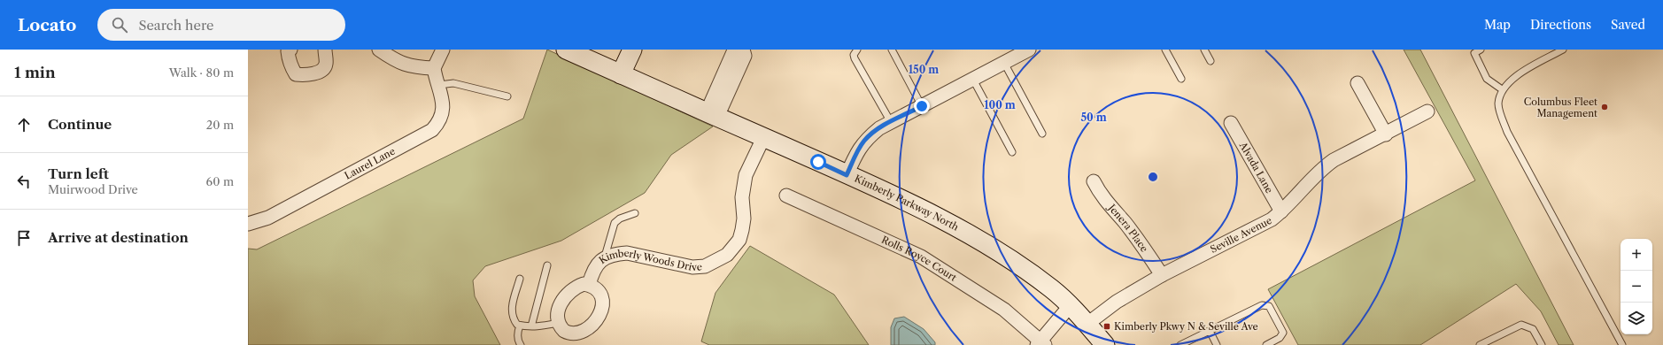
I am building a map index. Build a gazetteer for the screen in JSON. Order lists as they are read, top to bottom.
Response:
{
  "streets": {
    "street": [
      "Laurel Lane",
      "Alvada Lane",
      "Kimberly Parkway North",
      "Jenera Place",
      "Seville Avenue",
      "Rolls Royce Court",
      "Kimberly Woods Drive"
    ]
  },
  "crossings": [
    ["Alvada Lane", "Seville Avenue"],
    ["Kimberly Parkway North", "Seville Avenue"],
    ["Kimberly Parkway North", "Kimberly Woods Drive"],
    ["Jenera Place", "Seville Avenue"]
  ],
  "places": {
    "other": ["Columbus Fleet Management"],
    "transit": ["Kimberly Pkwy N & Seville Ave"]
  },
  "page": {
    "header": "Locato",
    "search": "Search here",
    "nav": ["Map", "Directions", "Saved"],
    "heading": ["1 min", "Walk · 80 m"],
    "list": [
      ["Continue", "20 m"],
      ["Turn left", "Muirwood Drive", "60 m"],
      "Arrive at destination"
    ],
    "map_buttons": ["+", "−"]
  },
  "rings": ["150 m", "100 m", "50 m"]
}
